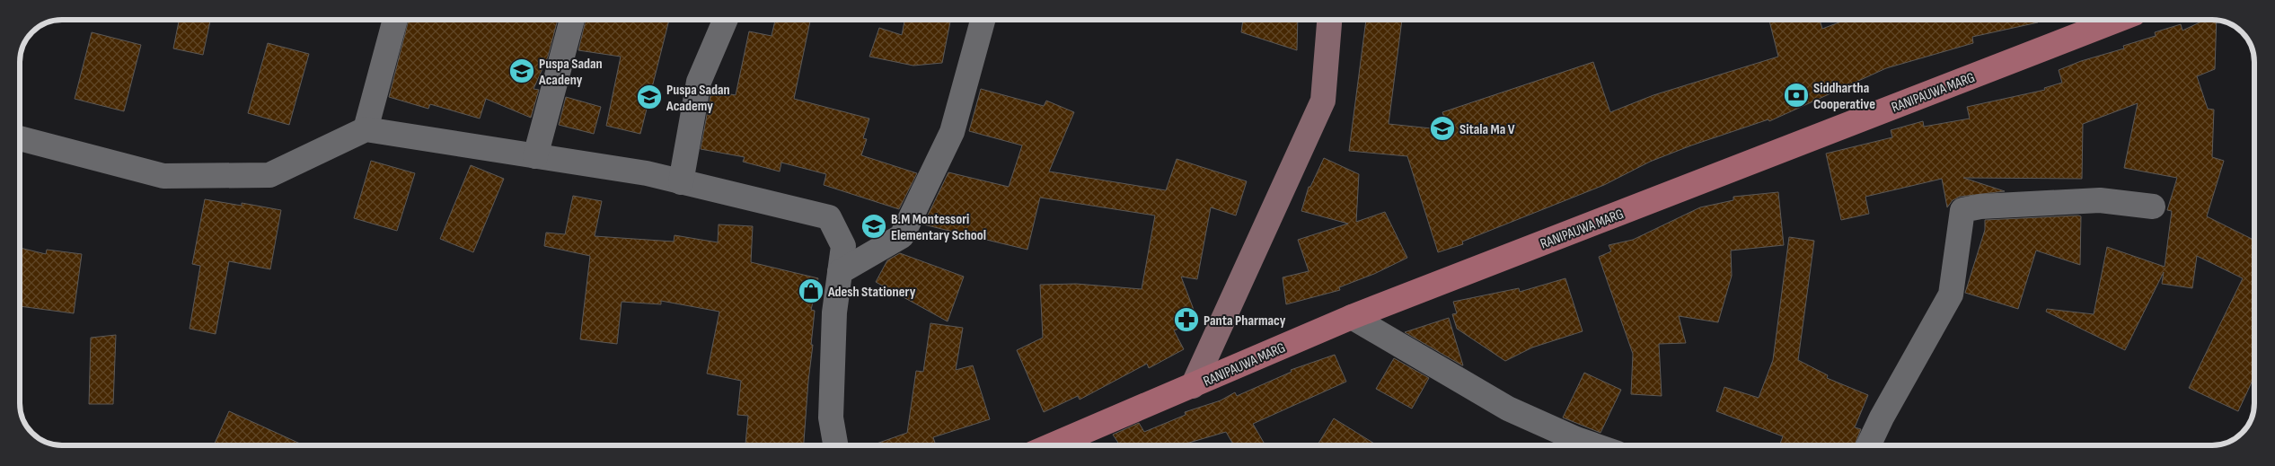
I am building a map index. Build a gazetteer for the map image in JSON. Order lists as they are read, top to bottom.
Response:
{
  "streets": {
    "main road": ["RANIPAUWA MARG"]
  },
  "places": {
    "school or university": [
      "Puspa Sadan Acadeny",
      "Puspa Sadan Academy",
      "Sitala Ma V",
      "B.M Montessori Elementary School"
    ],
    "bank": ["Siddhartha Cooperative"],
    "shop": ["Adesh Stationery"],
    "pharmacy": ["Panta Pharmacy"]
  }
}
